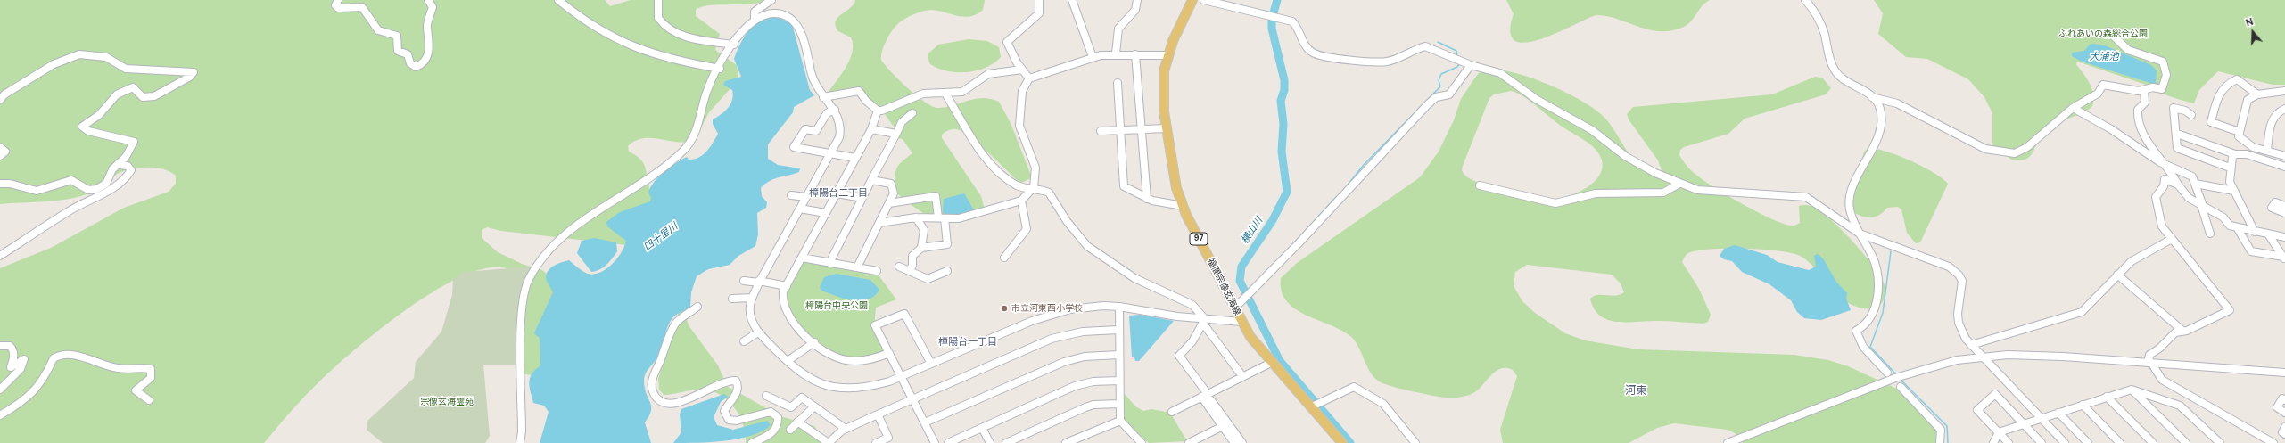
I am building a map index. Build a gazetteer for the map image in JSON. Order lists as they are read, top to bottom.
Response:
{
  "streets": {
    "main road": ["97", "福間宗像玄海線"]
  },
  "districts": ["樟陽台二丁目", "樟陽台一丁目", "河東"],
  "water": ["大浦池", "横山川", "四十里川"],
  "parks": ["ふれあいの森総合公園", "樟陽台中央公園", "宗像玄海霊苑"],
  "places": ["市立河東西小学校"],
  "north": "top"
}
